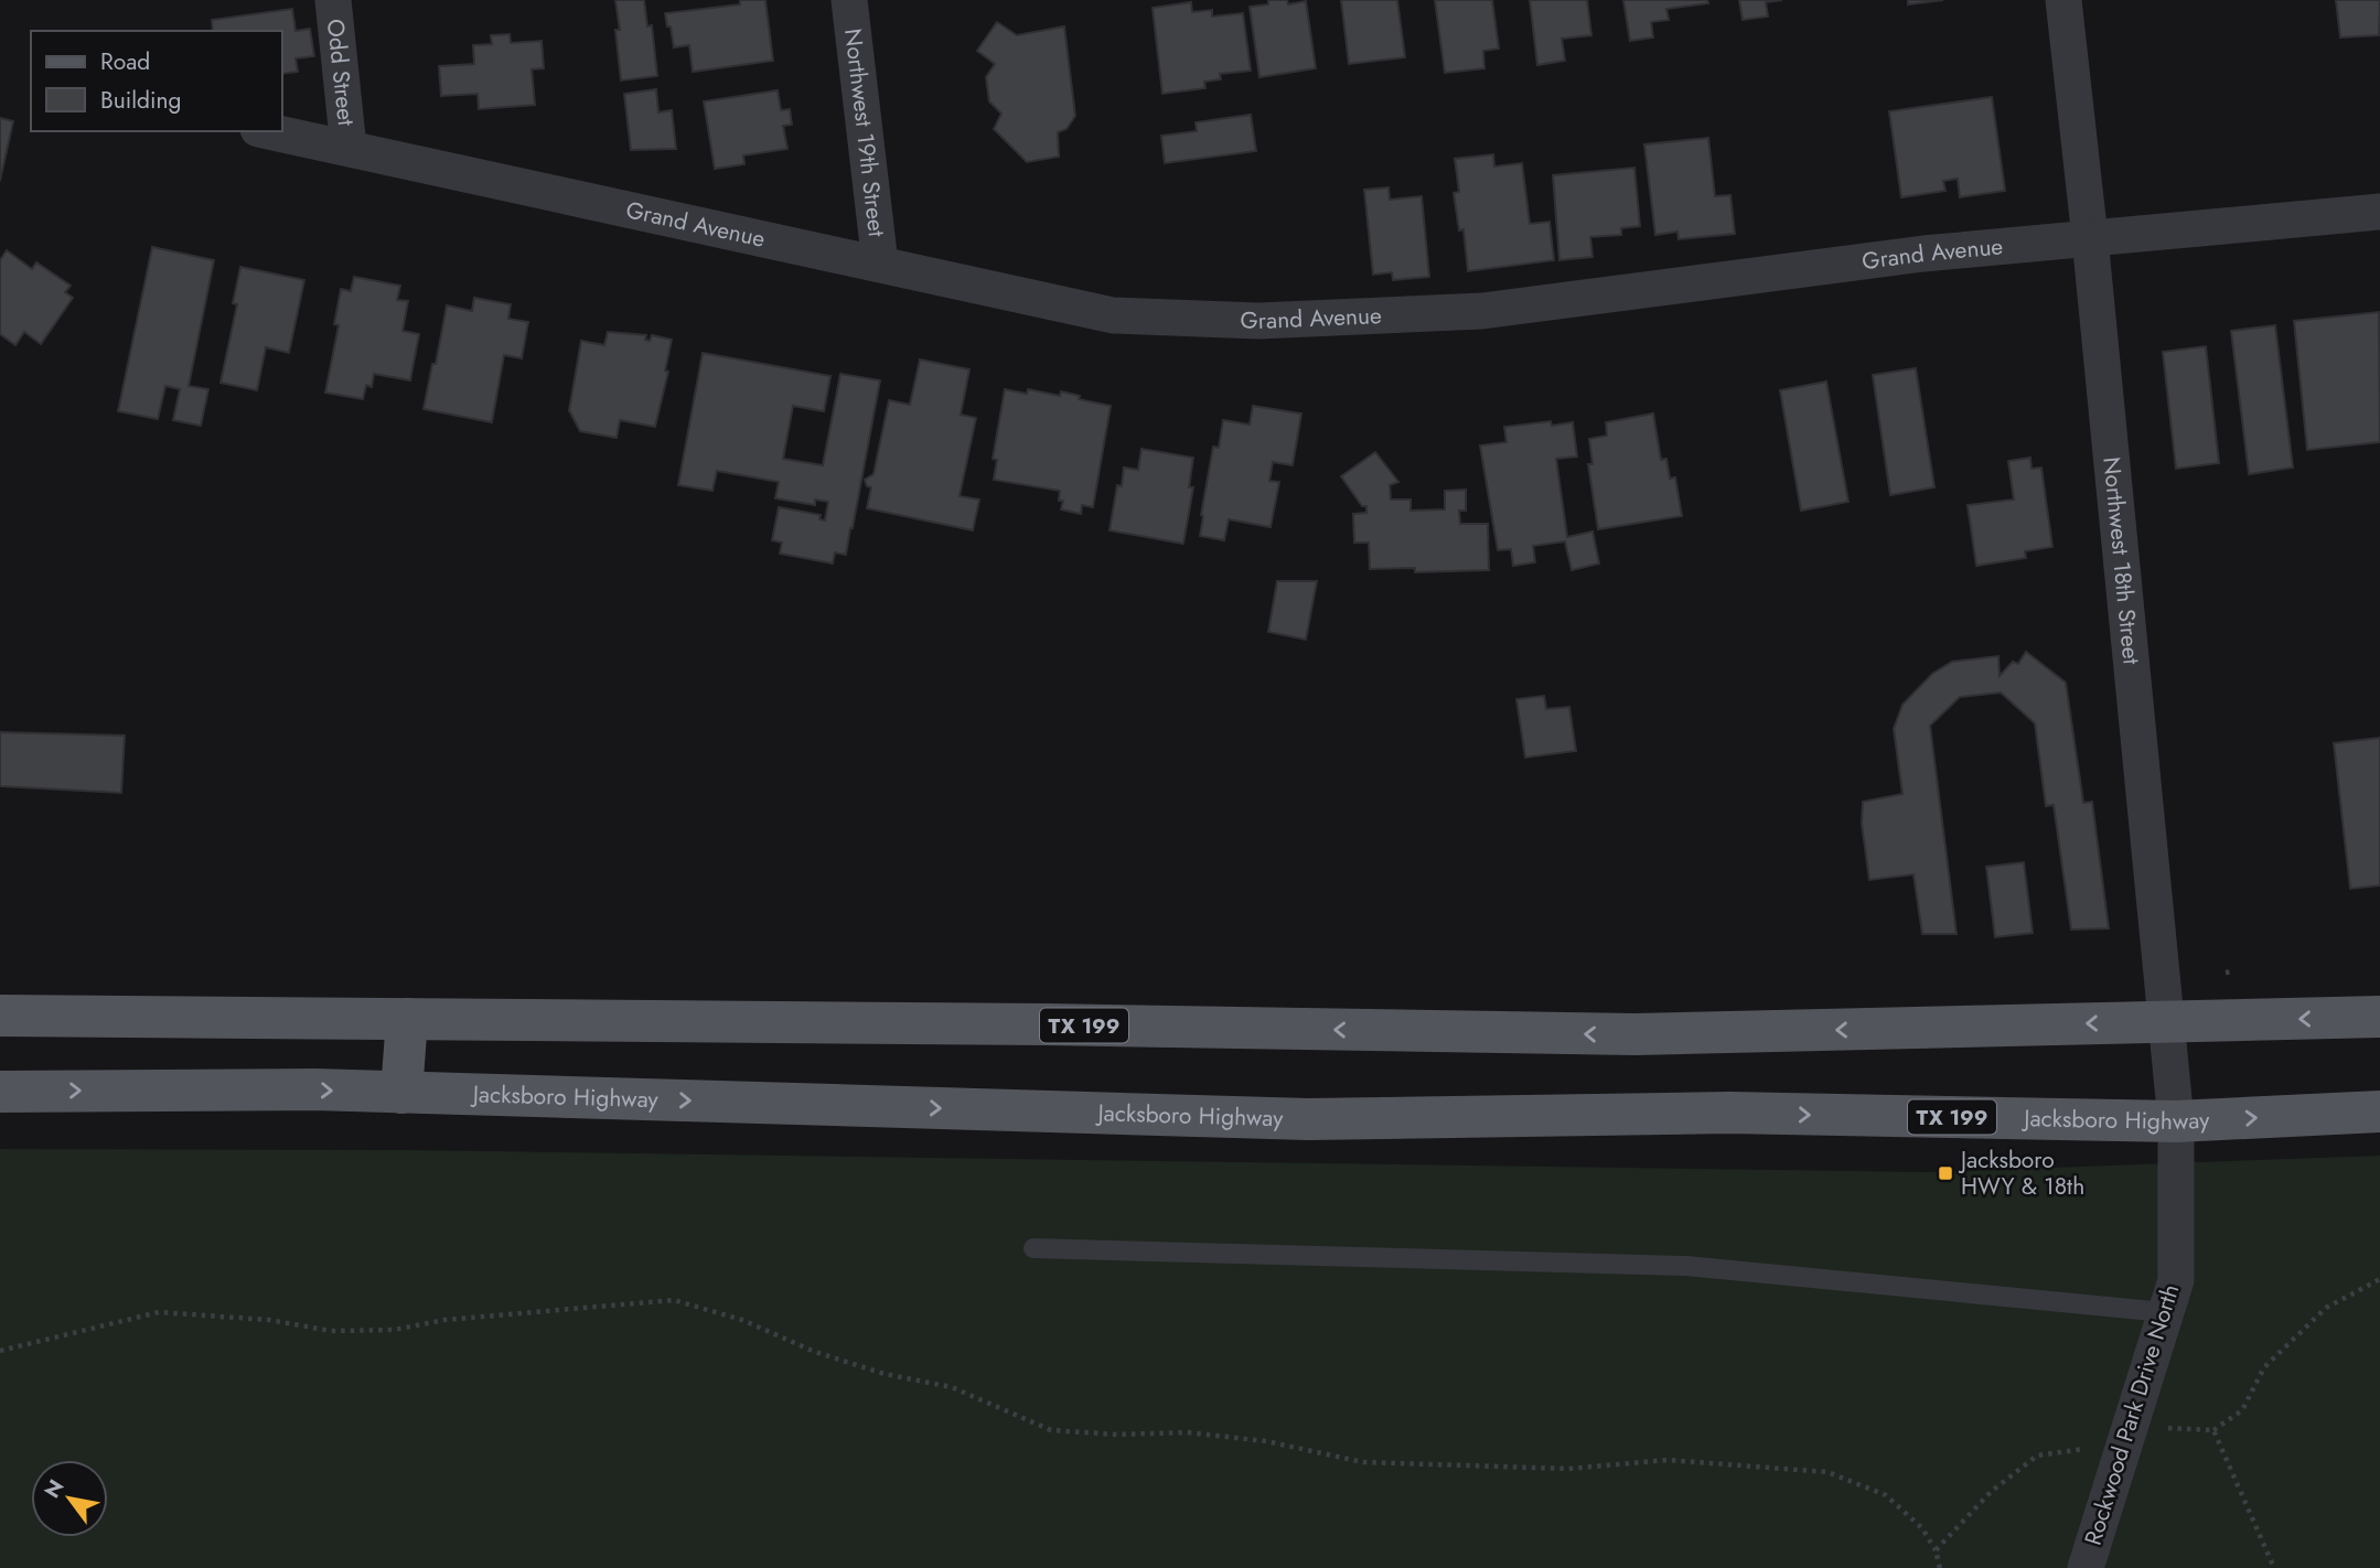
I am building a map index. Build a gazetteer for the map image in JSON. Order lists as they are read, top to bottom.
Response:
{
  "streets": {
    "main road": ["TX 199", "Jacksboro Highway"],
    "street": [
      "Odd Street",
      "Northwest 19th Street",
      "Grand Avenue",
      "Northwest 18th Street",
      "Rockwood Park Drive North"
    ]
  },
  "crossings": [
    ["Odd Street", "Grand Avenue"],
    ["Northwest 19th Street", "Grand Avenue"],
    ["Grand Avenue", "Northwest 18th Street"],
    ["Northwest 18th Street", "TX 199"],
    ["Northwest 18th Street", "Jacksboro Highway"],
    ["Northwest 18th Street", "Rockwood Park Drive North"],
    ["Jacksboro Highway", "Rockwood Park Drive North"]
  ],
  "places": {
    "transit": ["Jacksboro HWY & 18th"]
  },
  "legend": ["Road", "Building"],
  "north": "top left"
}
